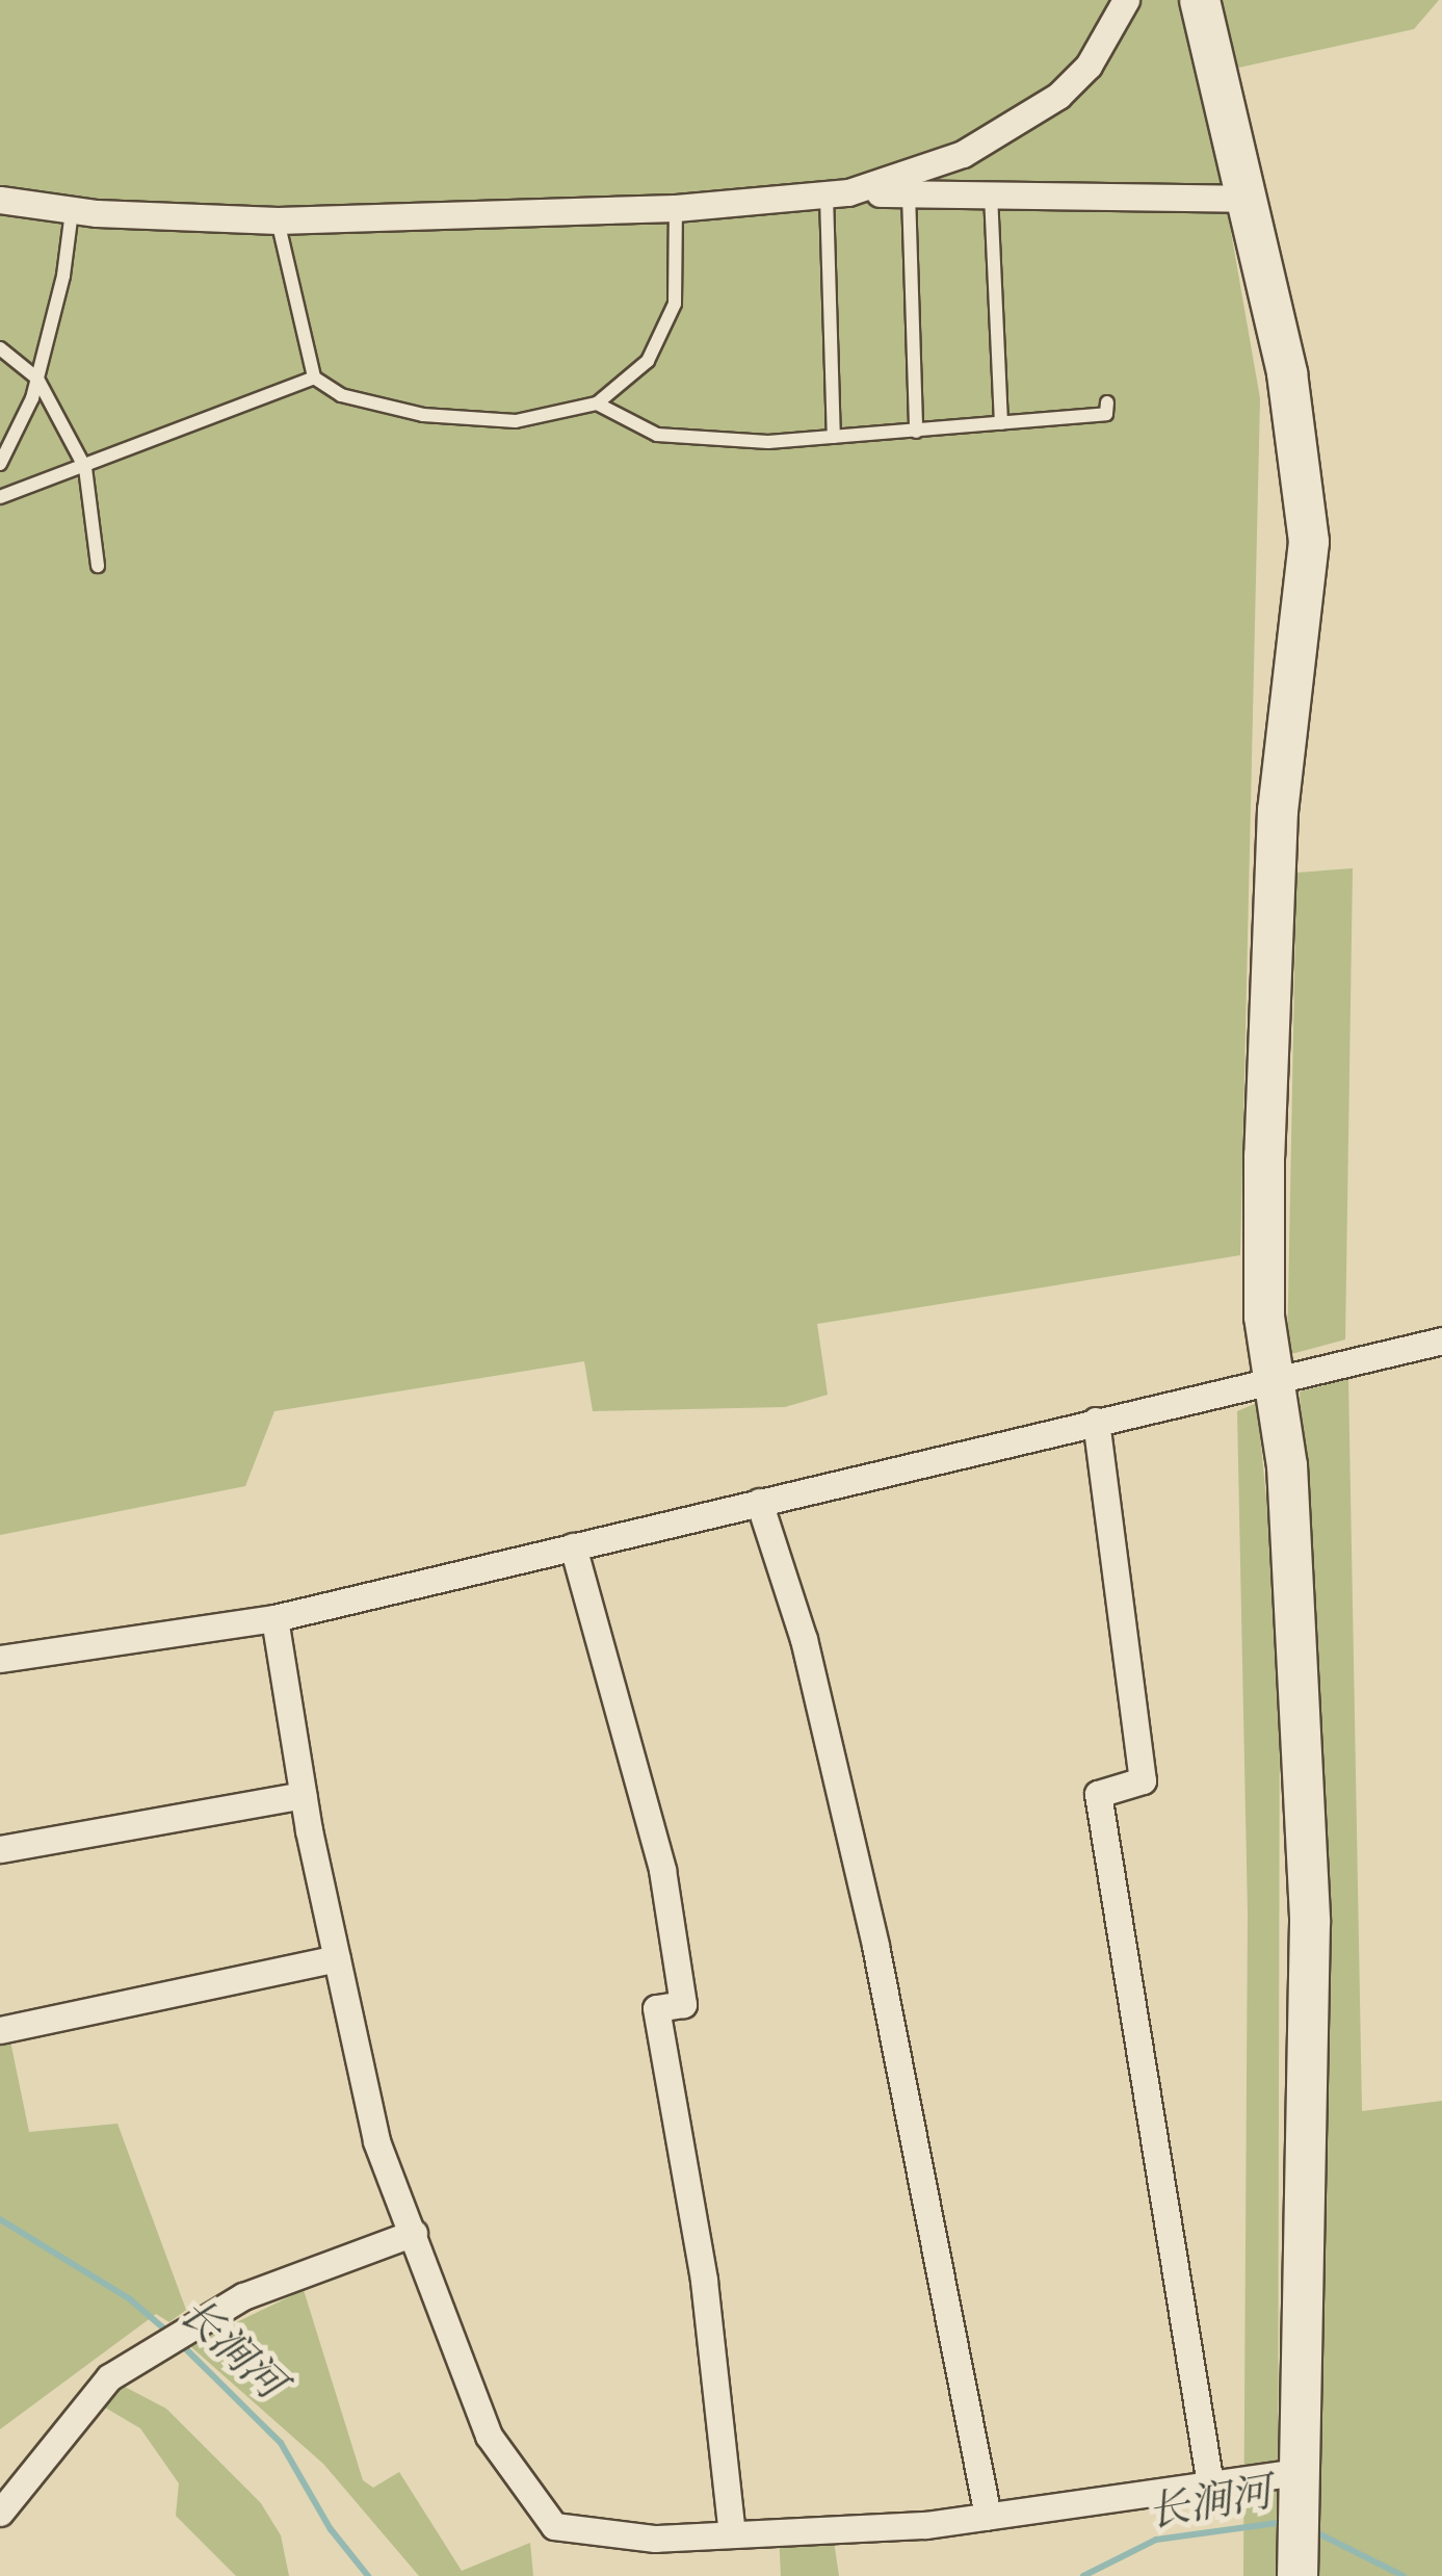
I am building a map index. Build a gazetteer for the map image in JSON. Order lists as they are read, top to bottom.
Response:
{
  "water": ["长涧河"]
}
